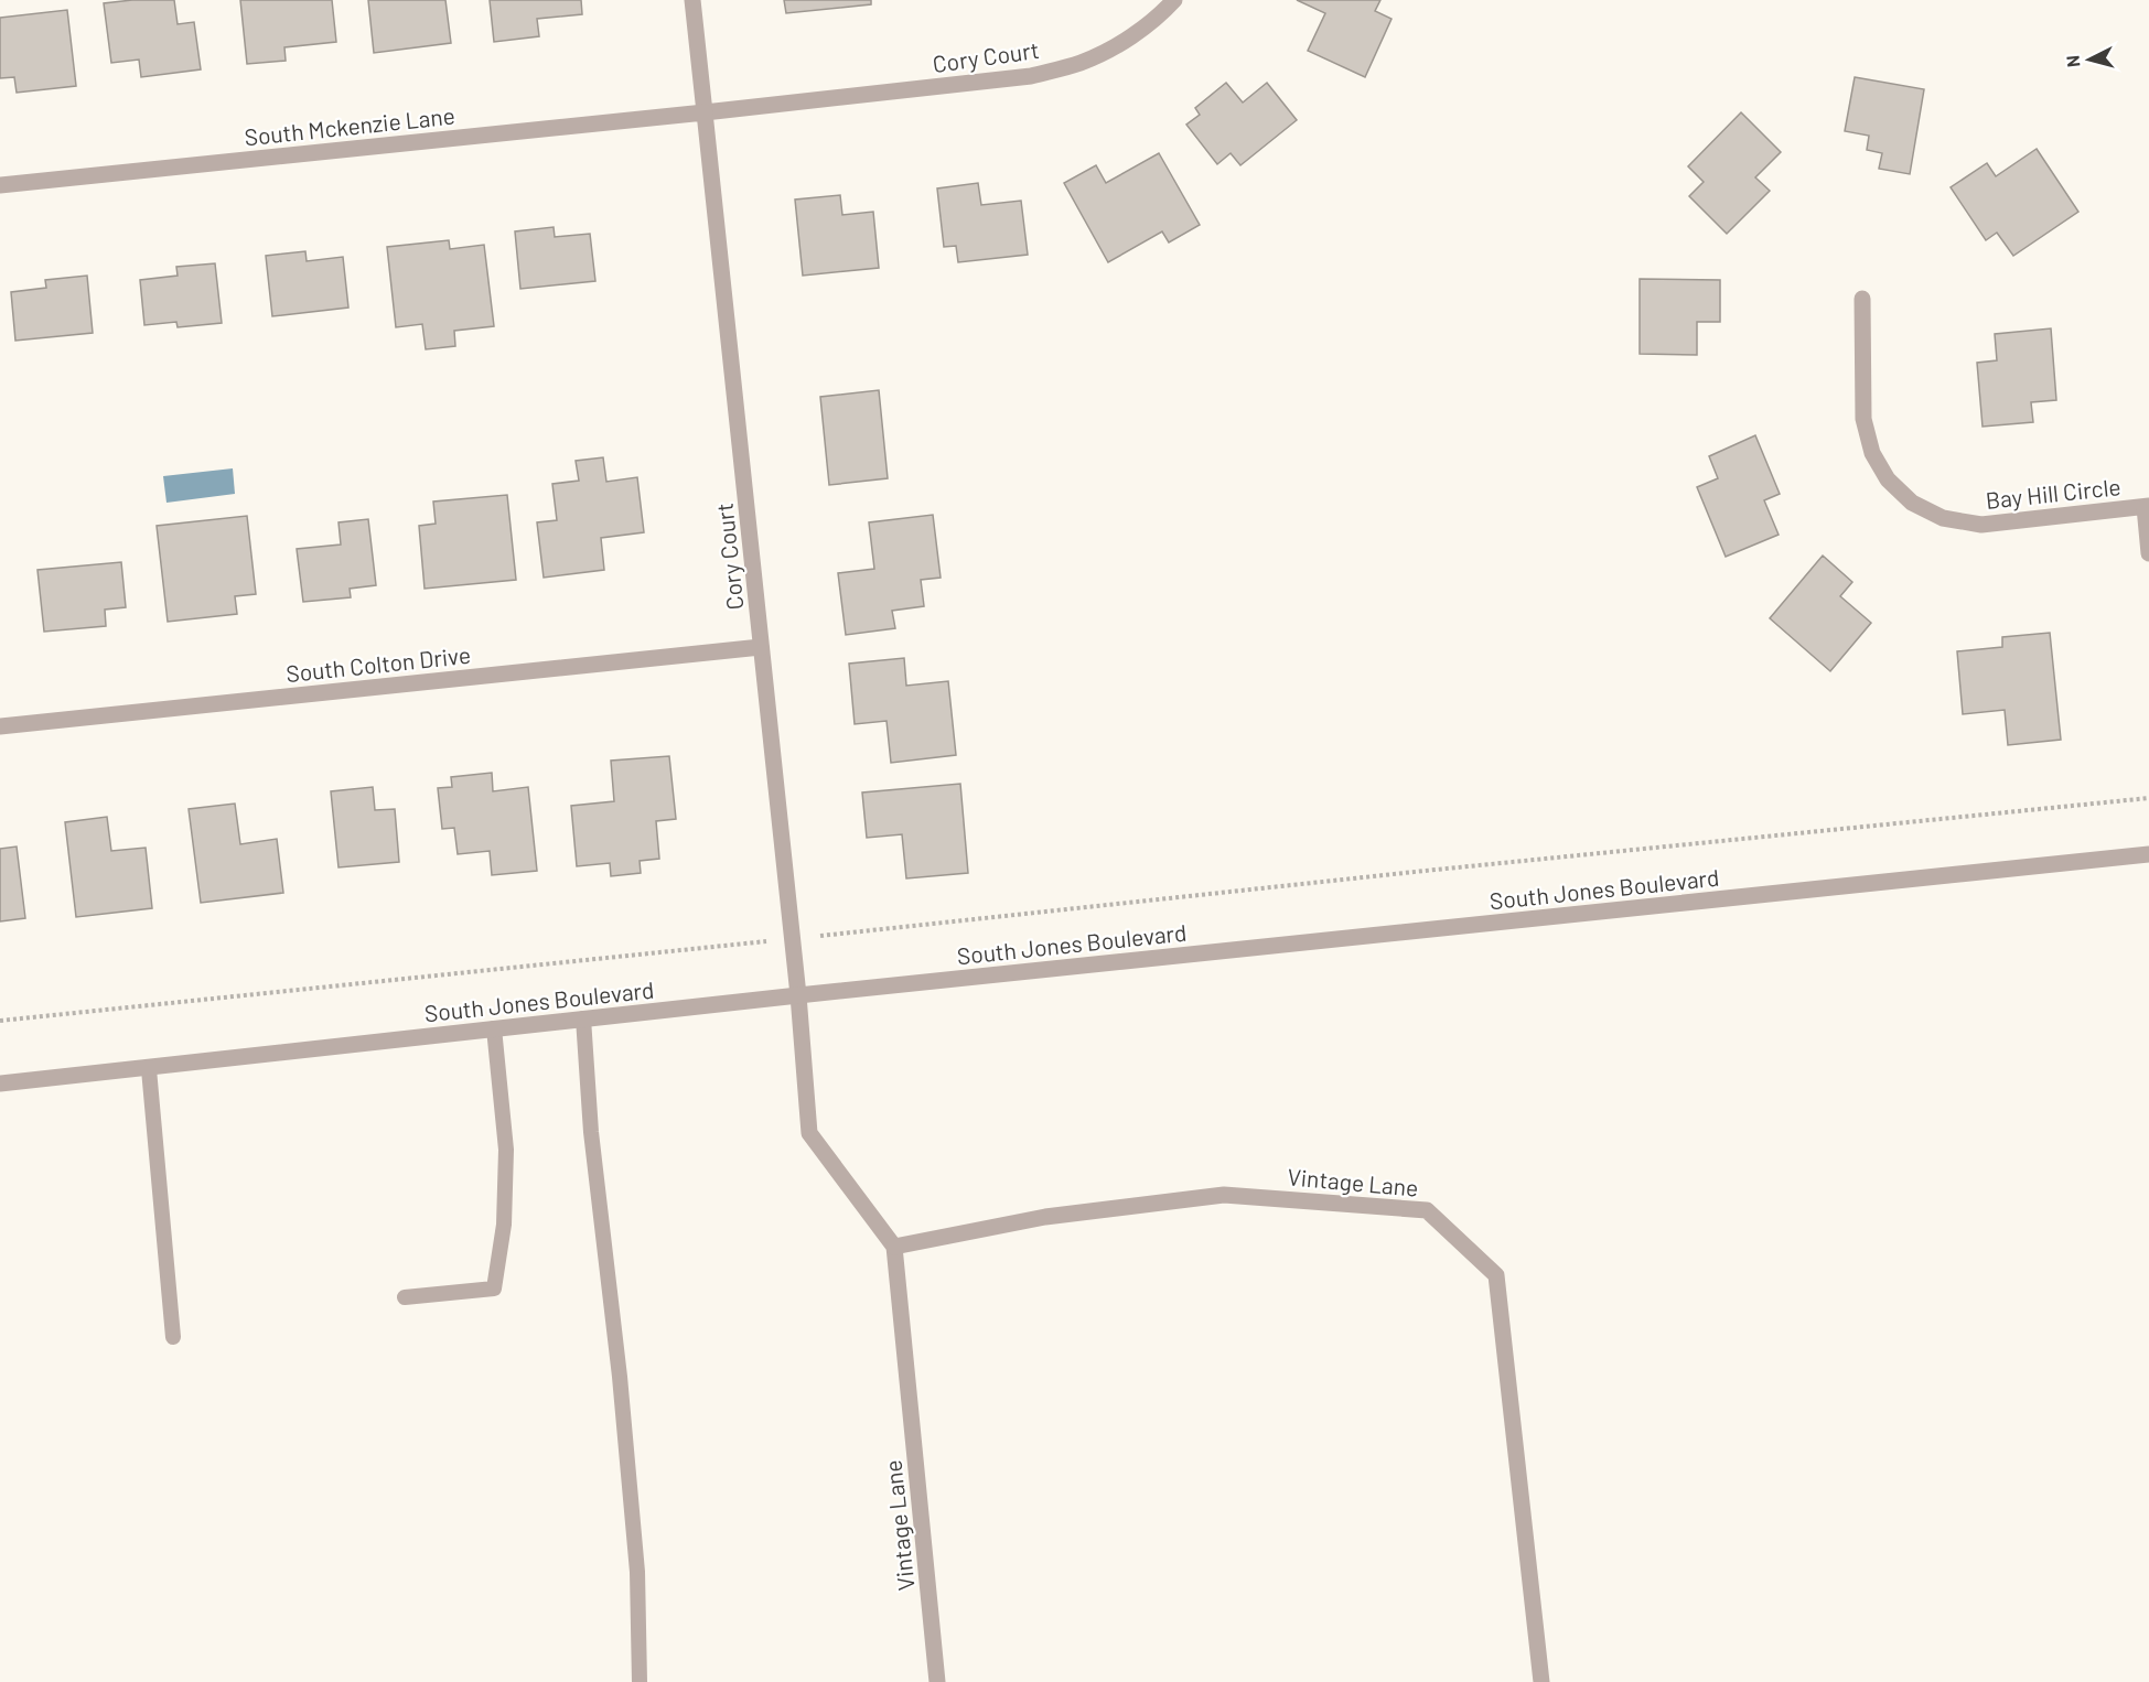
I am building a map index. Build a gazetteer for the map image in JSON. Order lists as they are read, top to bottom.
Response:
{
  "streets": {
    "street": [
      "Cory Court",
      "South Mckenzie Lane",
      "Bay Hill Circle",
      "South Colton Drive",
      "South Jones Boulevard",
      "Vintage Lane"
    ]
  },
  "crossings": [
    ["Cory Court", "South Mckenzie Lane"],
    ["Cory Court", "South Colton Drive"],
    ["Cory Court", "South Jones Boulevard"]
  ],
  "north": "left"
}
